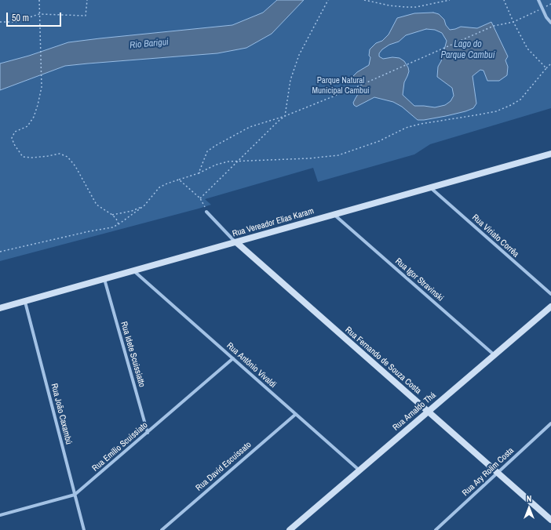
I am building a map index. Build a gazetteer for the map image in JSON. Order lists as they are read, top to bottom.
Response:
{
  "streets": {
    "main road": ["Rua Vereador Elias Karam", "Rua Fernando de Souza Costa", "Rua Arnaldo Thá"],
    "street": [
      "Rua Viriato Corrêa",
      "Rua Igor Stravinski",
      "Rua Idete Scuissiatto",
      "Rua Antônio Vivaldi",
      "Rua João Caxambú",
      "Rua Emílio Scuissiato",
      "Rua David Escuissato",
      "Rua Ary Rolim Costa"
    ]
  },
  "crossings": [
    ["Rua Vereador Elias Karam", "Rua Viriato Corrêa"],
    ["Rua Vereador Elias Karam", "Rua Igor Stravinski"],
    ["Rua Vereador Elias Karam", "Rua Idete Scuissiatto"],
    ["Rua Vereador Elias Karam", "Rua Fernando de Souza Costa"],
    ["Rua Vereador Elias Karam", "Rua Antônio Vivaldi"],
    ["Rua Vereador Elias Karam", "Rua João Caxambú"],
    ["Rua Igor Stravinski", "Rua Arnaldo Thá"],
    ["Rua Idete Scuissiatto", "Rua Emílio Scuissiato"],
    ["Rua Fernando de Souza Costa", "Rua Arnaldo Thá"],
    ["Rua Fernando de Souza Costa", "Rua Ary Rolim Costa"],
    ["Rua Antônio Vivaldi", "Rua Arnaldo Thá"],
    ["Rua Antônio Vivaldi", "Rua Emílio Scuissiato"],
    ["Rua Antônio Vivaldi", "Rua David Escuissato"],
    ["Rua João Caxambú", "Rua Emílio Scuissiato"]
  ],
  "water": ["Rio Barigui", "Lago do Parque Cambuí"],
  "parks": ["Parque Natural Municipal Cambuí"],
  "scale_bar": "50 m",
  "north": "top"
}
